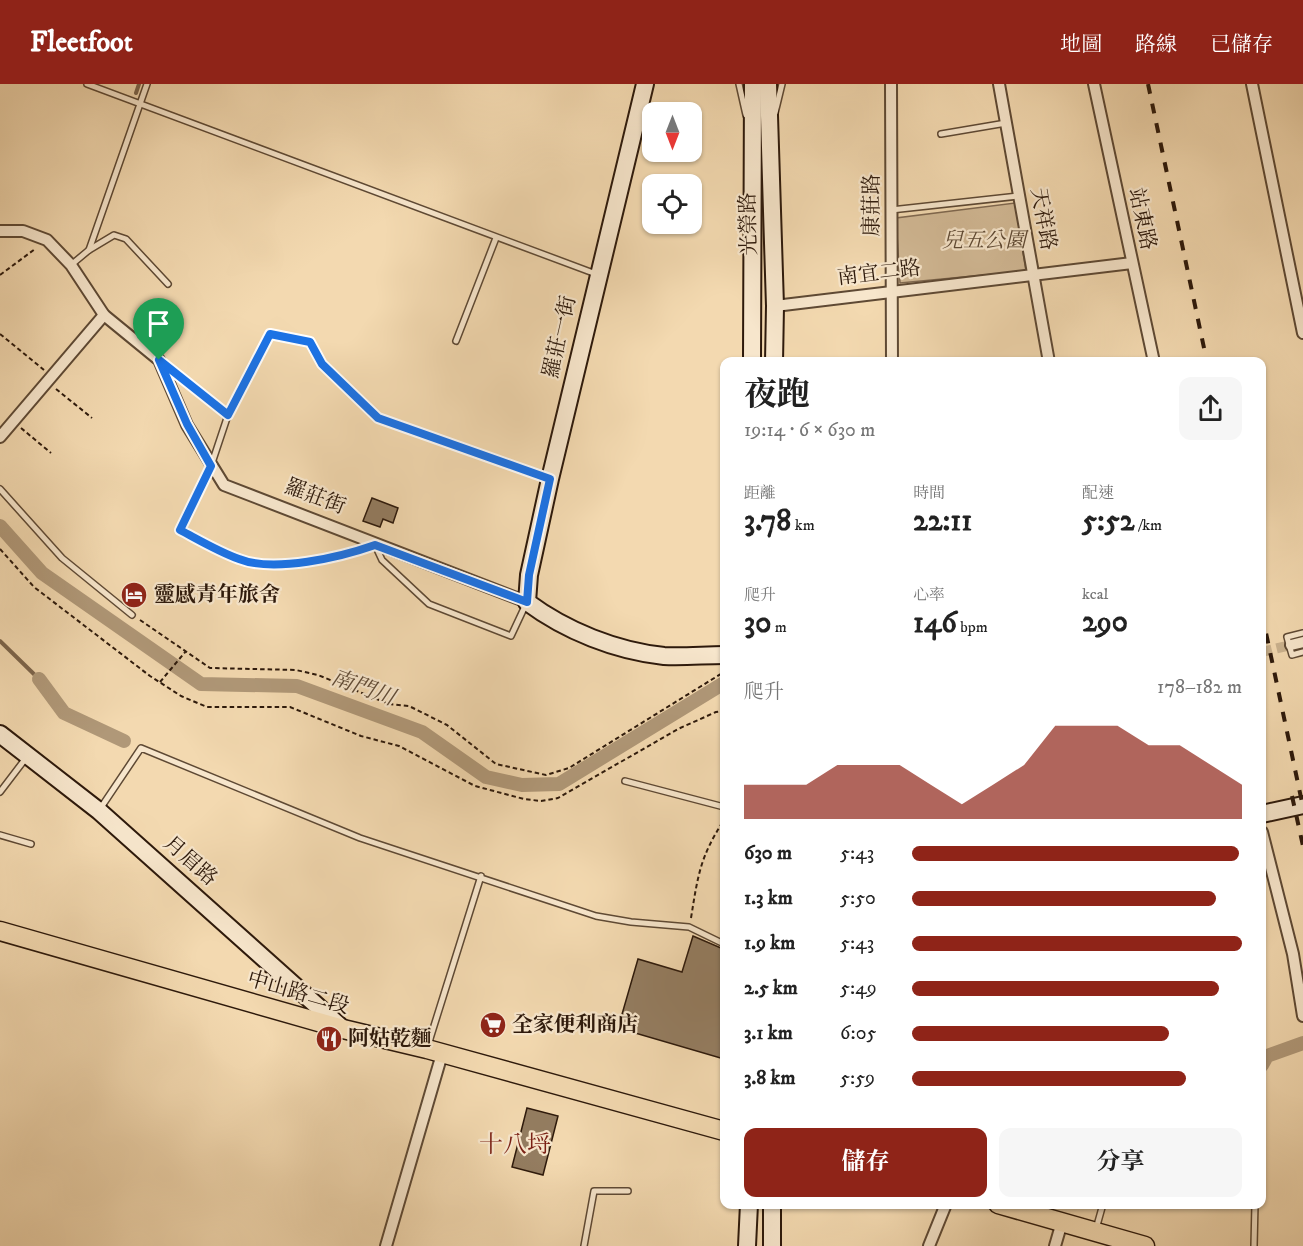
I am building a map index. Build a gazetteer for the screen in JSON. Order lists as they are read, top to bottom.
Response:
{
  "streets": {
    "main road": ["中山路二段"],
    "street": [
      "康莊路",
      "天祥路",
      "站東路",
      "光榮路",
      "南宜二路",
      "羅莊一街",
      "羅莊街",
      "月眉路"
    ]
  },
  "crossings": [
    ["康莊路", "南宜二路"],
    ["天祥路", "南宜二路"],
    ["站東路", "南宜二路"],
    ["光榮路", "南宜二路"],
    ["羅莊一街", "羅莊街"],
    ["月眉路", "中山路二段"]
  ],
  "districts": ["十八埒"],
  "water": ["南門川"],
  "parks": ["兒五公園"],
  "places": {
    "hotel": ["靈感青年旅舍"],
    "supermarket": ["全家便利商店"],
    "restaurant": ["阿姑乾麵"]
  },
  "north": "bottom",
  "page": {
    "header": "Fleetfoot",
    "nav": ["地圖", "路線", "已儲存"],
    "heading": ["夜跑", "19:14 · 6 × 630 m"],
    "stats": [
      ["距離", "3.78 km"],
      ["時間", "22:11"],
      ["配速", "5:52 /km"],
      ["爬升", "30 m"],
      ["心率", "146 bpm"],
      ["kcal", "290"]
    ],
    "chart": ["爬升", "178–182 m"],
    "list": [
      {
        "name": "630 m",
        "note": "5:43"
      },
      {
        "name": "1.3 km",
        "note": "5:50"
      },
      {
        "name": "1.9 km",
        "note": "5:43"
      },
      {
        "name": "2.5 km",
        "note": "5:49"
      },
      {
        "name": "3.1 km",
        "note": "6:05"
      },
      {
        "name": "3.8 km",
        "note": "5:59"
      }
    ],
    "buttons": ["儲存", "分享"]
  }
}
